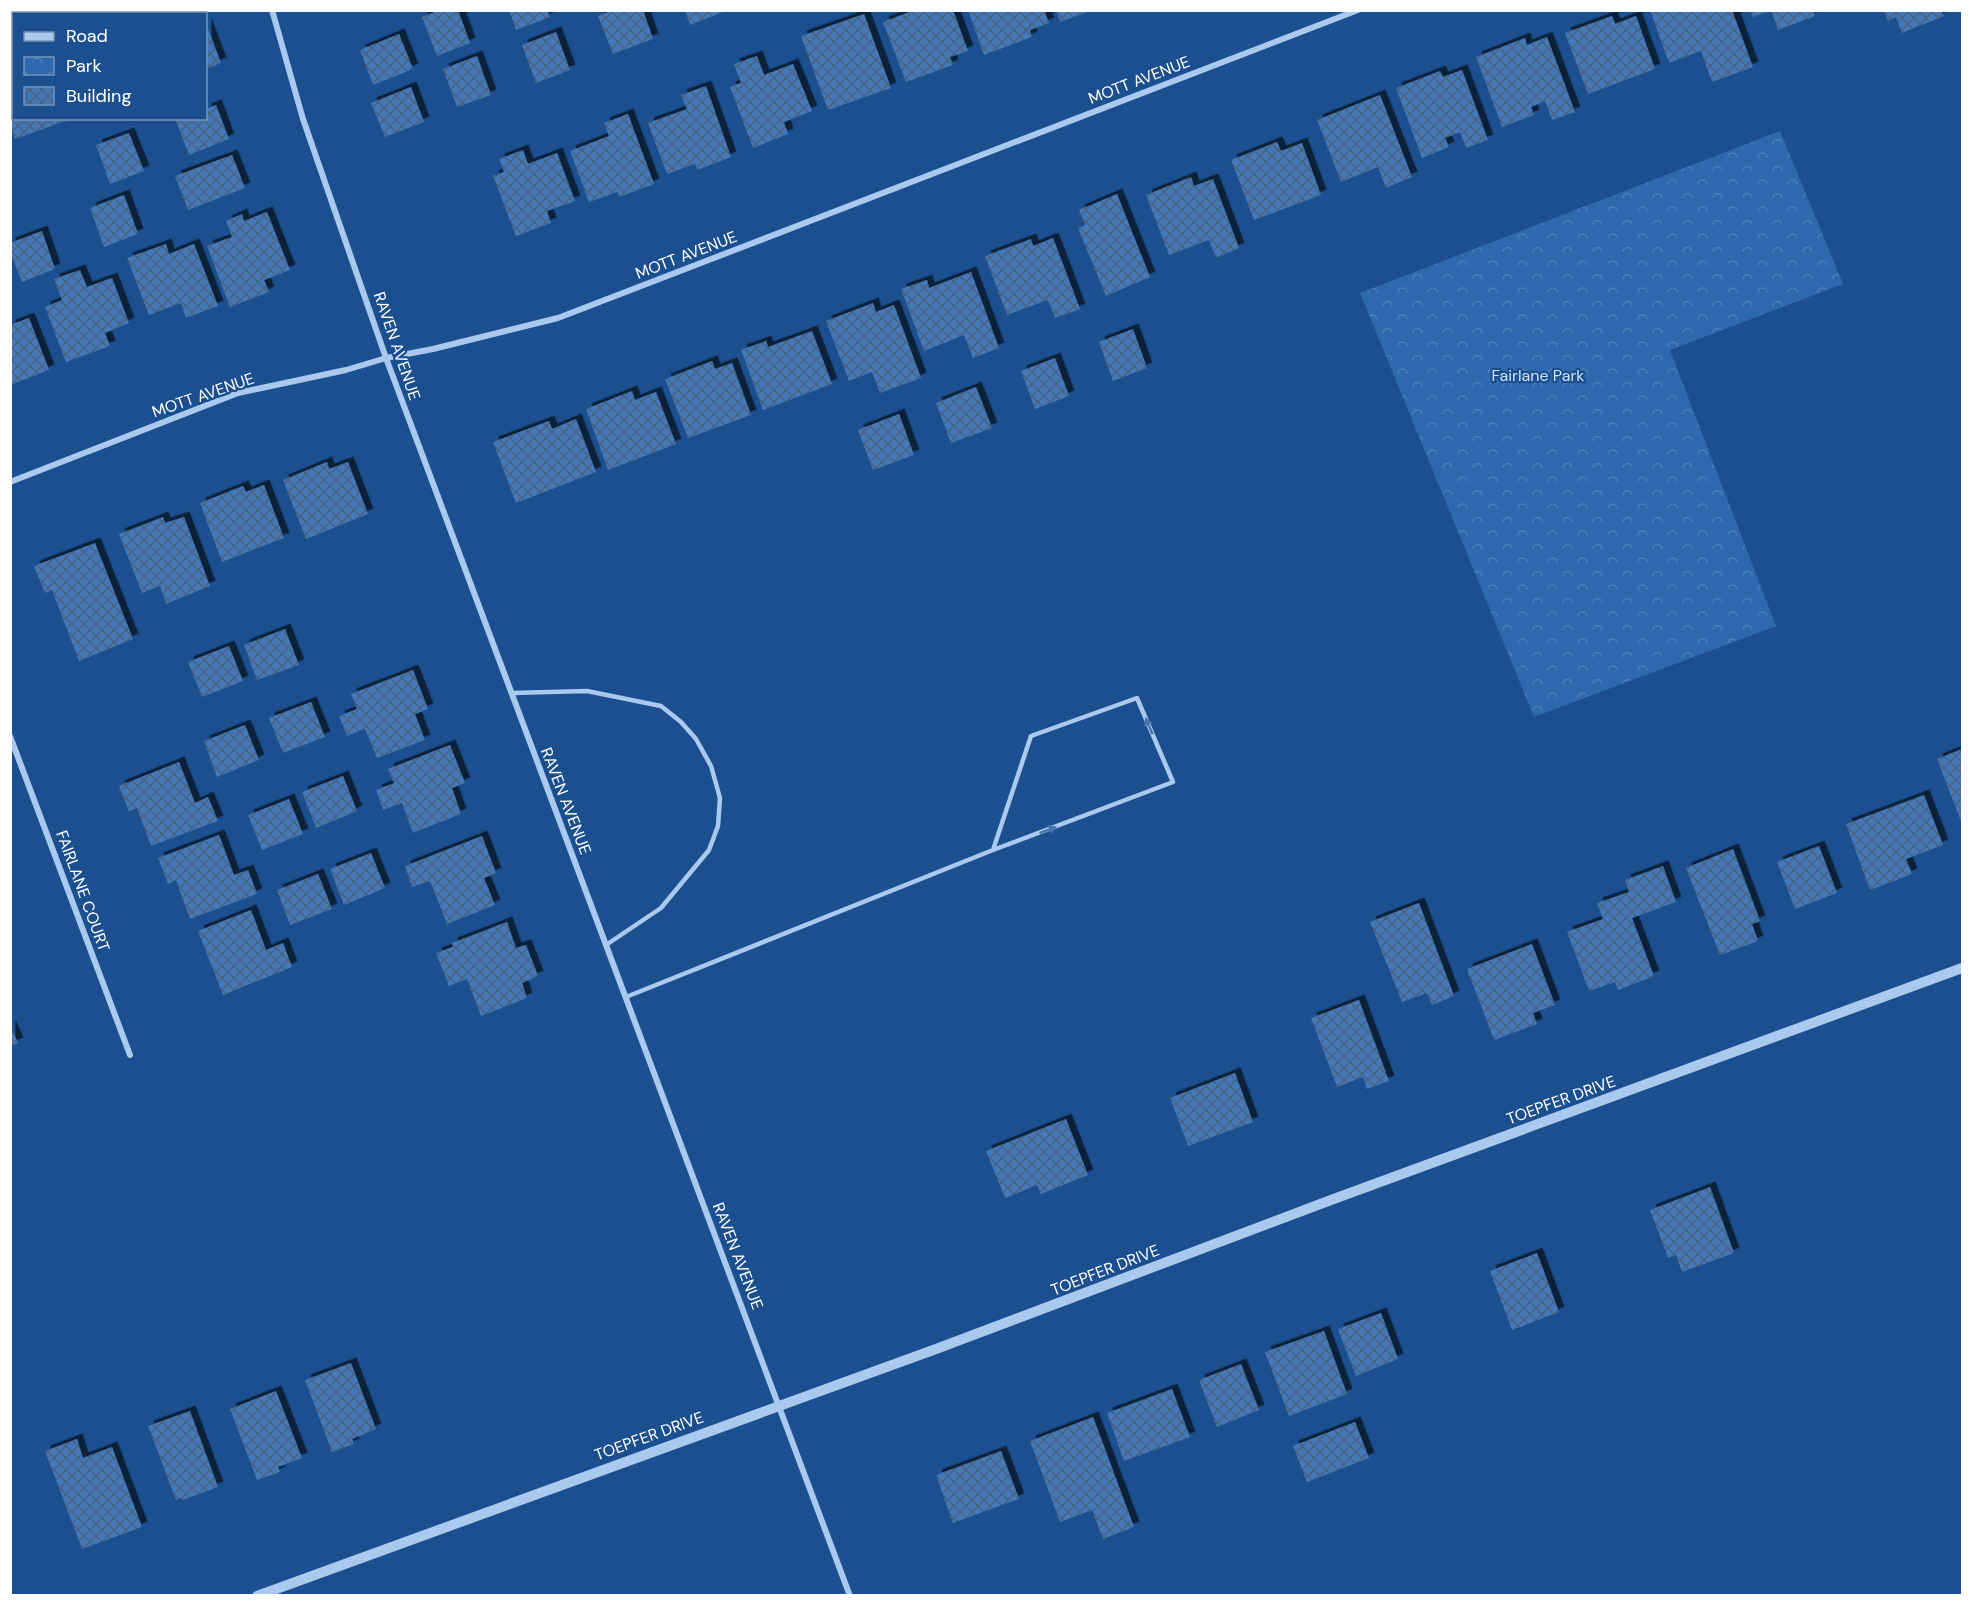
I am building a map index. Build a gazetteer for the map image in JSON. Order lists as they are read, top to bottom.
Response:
{
  "streets": {
    "street": [
      "MOTT AVENUE",
      "RAVEN AVENUE",
      "FAIRLANE COURT",
      "TOEPFER DRIVE"
    ]
  },
  "crossings": [
    ["MOTT AVENUE", "RAVEN AVENUE"],
    ["RAVEN AVENUE", "TOEPFER DRIVE"]
  ],
  "parks": ["Fairlane Park"],
  "legend": ["Road", "Park", "Building"]
}
